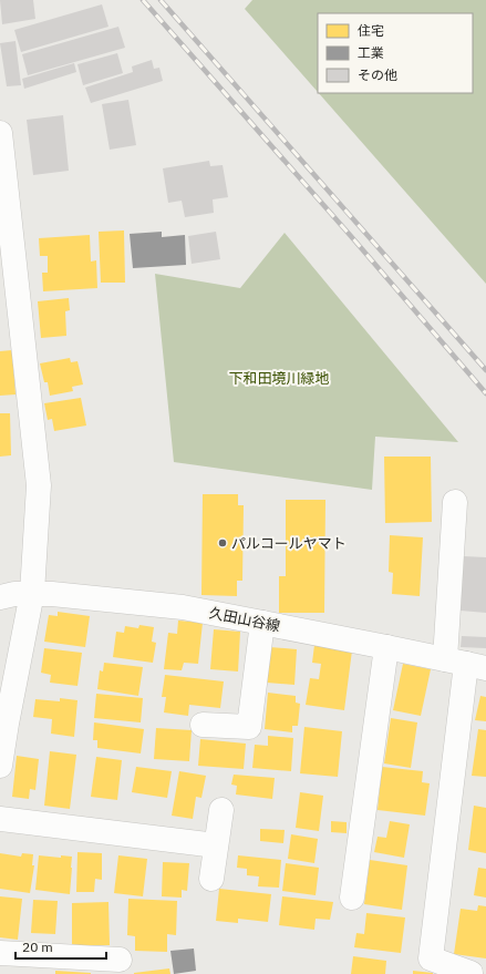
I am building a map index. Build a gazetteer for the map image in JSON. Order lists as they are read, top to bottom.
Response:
{
  "streets": {
    "street": ["久田山谷線"]
  },
  "parks": ["下和田境川緑地"],
  "places": ["パルコールヤマト"],
  "legend": ["住宅", "工業", "その他"],
  "scale_bar": "20 m"
}
